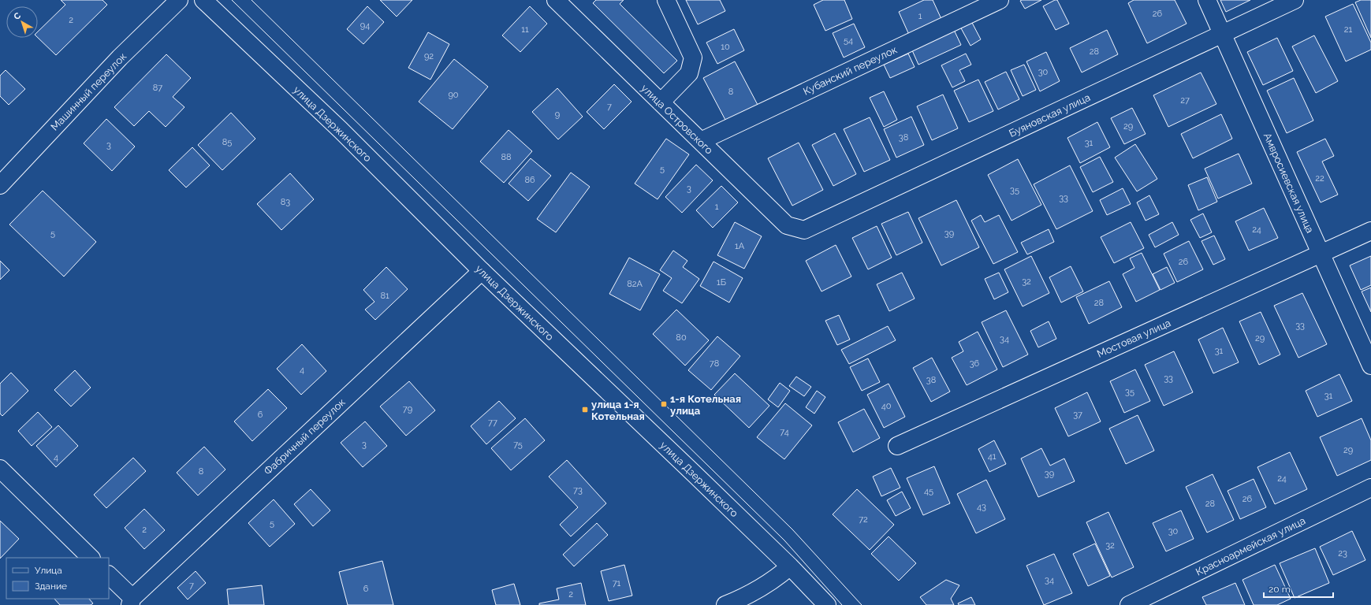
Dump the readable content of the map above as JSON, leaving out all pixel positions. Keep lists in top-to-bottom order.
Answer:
{
  "streets": {
    "street": [
      "Кубанский переулок",
      "Машинный переулок",
      "Буяновская улица",
      "улица Островского",
      "улица Дзержинского",
      "Амвросиевская улица",
      "Мостовая улица",
      "Фабричный переулок",
      "Красноармейская улица"
    ]
  },
  "crossings": [
    ["Кубанский переулок", "улица Островского"],
    ["Буяновская улица", "улица Островского"],
    ["Буяновская улица", "Амвросиевская улица"],
    ["улица Дзержинского", "Фабричный переулок"],
    ["Амвросиевская улица", "Мостовая улица"]
  ],
  "places": {
    "transit": ["1-я Котельная улица", "улица 1-я Котельная"]
  },
  "house_numbers": [
    "26",
    "1",
    "2",
    "94",
    "11",
    "21",
    "54",
    "10",
    "28",
    "92",
    "30",
    "87",
    "8",
    "90",
    "27",
    "7",
    "9",
    "29",
    "38",
    "85",
    "31",
    "3",
    "88",
    "5",
    "22",
    "86",
    "3",
    "35",
    "33",
    "83",
    "1",
    "24",
    "5",
    "39",
    "1А",
    "26",
    "32",
    "1Б",
    "82А",
    "81",
    "28",
    "33",
    "80",
    "29",
    "34",
    "31",
    "78",
    "36",
    "4",
    "33",
    "38",
    "35",
    "31",
    "40",
    "79",
    "6",
    "37",
    "77",
    "74",
    "3",
    "75",
    "29",
    "41",
    "4",
    "8",
    "39",
    "24",
    "73",
    "45",
    "26",
    "28",
    "43",
    "72",
    "5",
    "2",
    "30",
    "32",
    "23",
    "34",
    "71",
    "7",
    "6",
    "2"
  ],
  "legend": ["Улица", "Здание"],
  "scale_bar": "20 m",
  "north": "top left"
}
